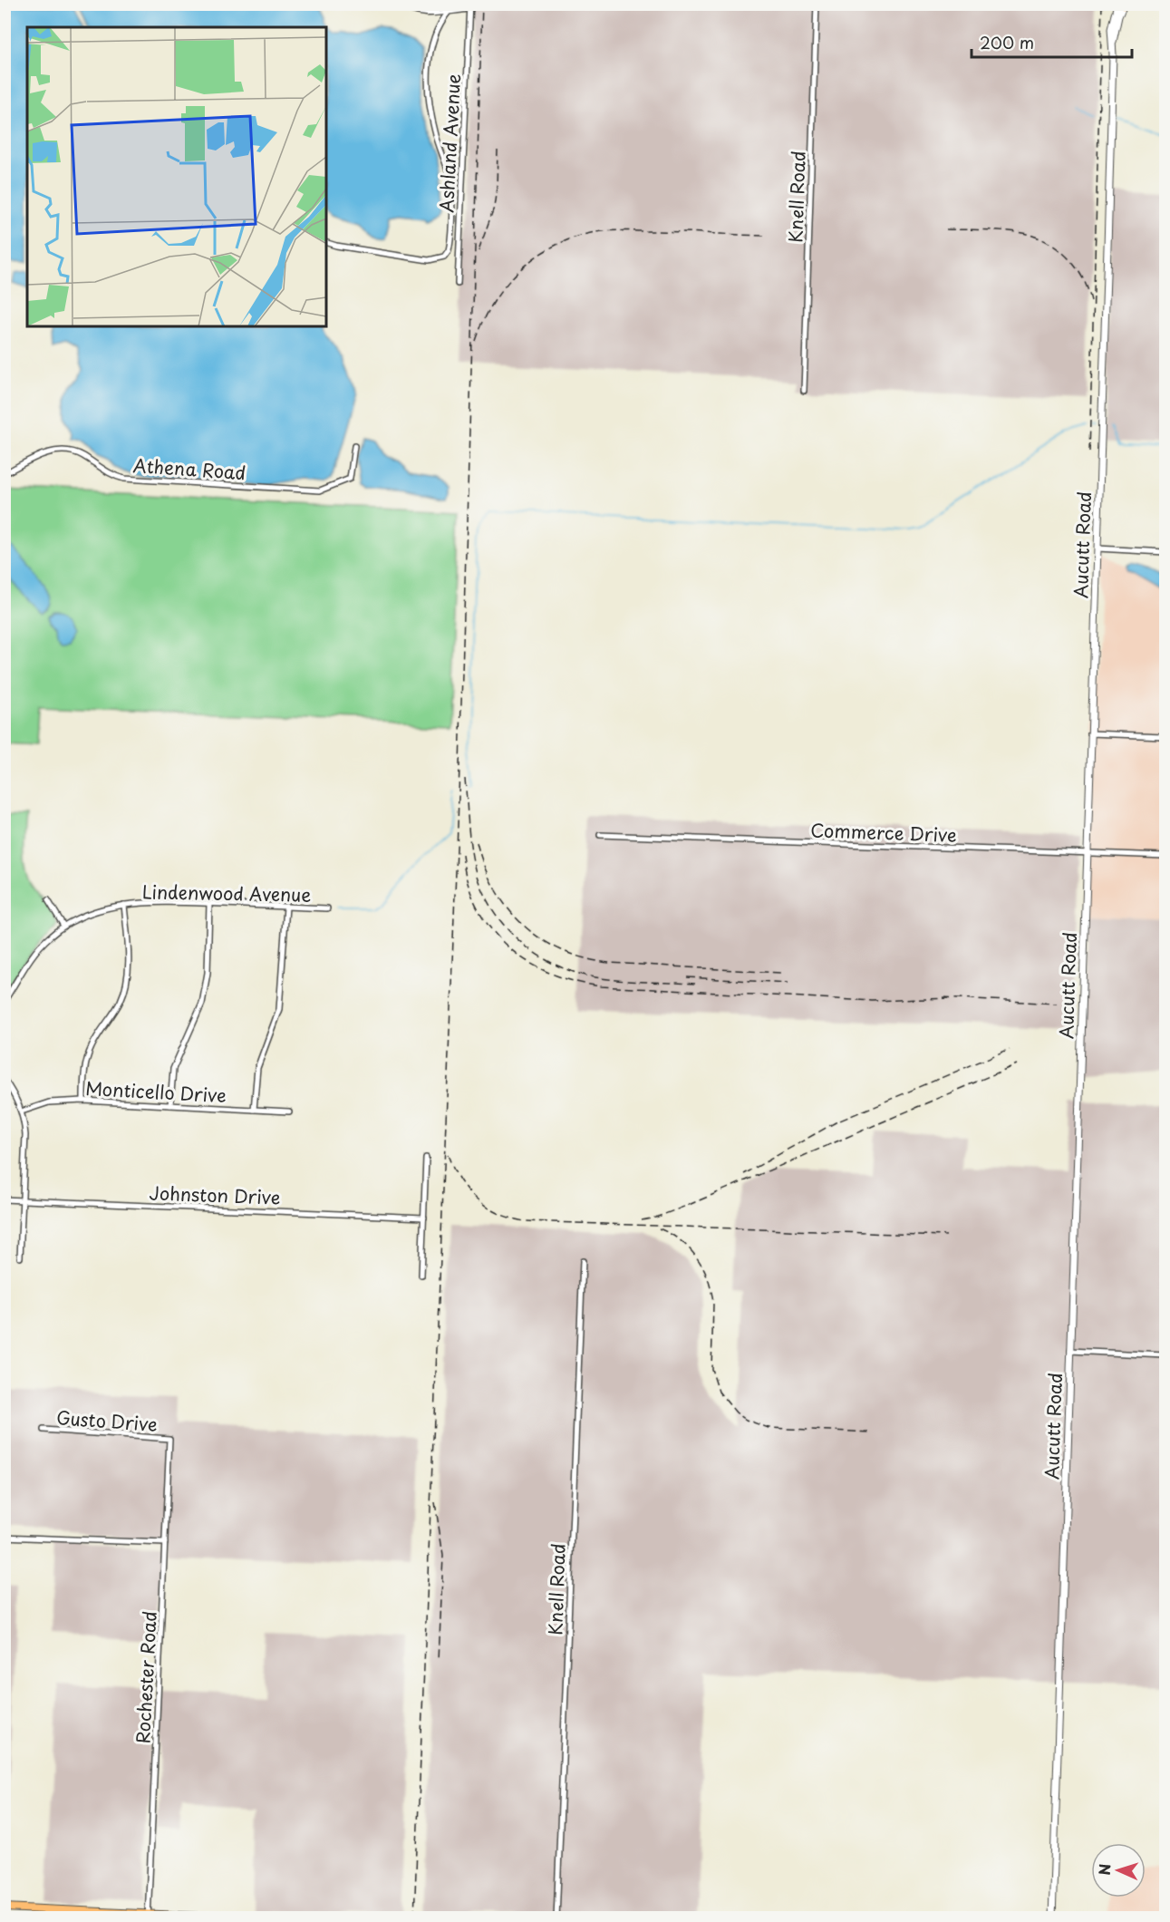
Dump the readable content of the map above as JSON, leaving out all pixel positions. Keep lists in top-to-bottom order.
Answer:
{
  "streets": {
    "street": [
      "Ashland Avenue",
      "Knell Road",
      "Athena Road",
      "Aucutt Road",
      "Commerce Drive",
      "Lindenwood Avenue",
      "Monticello Drive",
      "Johnston Drive",
      "Gusto Drive",
      "Rochester Road"
    ]
  },
  "crossings": [
    ["Aucutt Road", "Commerce Drive"],
    ["Gusto Drive", "Rochester Road"]
  ],
  "scale_bar": "200 m",
  "north": "left"
}
